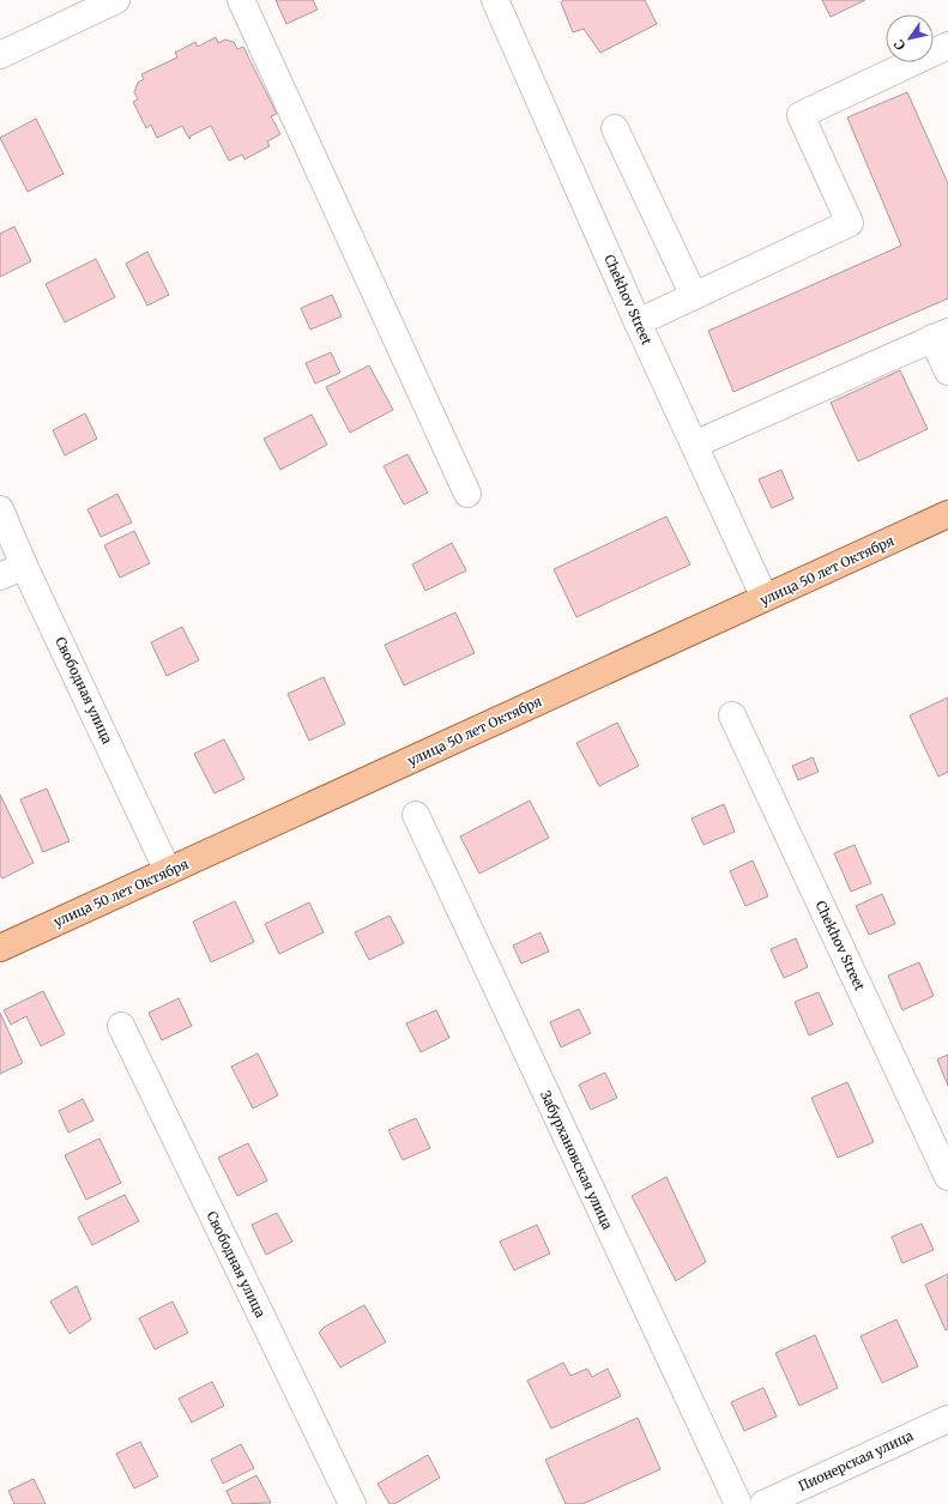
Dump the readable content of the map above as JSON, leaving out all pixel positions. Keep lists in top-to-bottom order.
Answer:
{
  "streets": {
    "main road": ["улица 50 лет Октября"],
    "street": [
      "Chekhov Street",
      "Свободная улица",
      "Забурхановская улица",
      "Пионерская улица"
    ]
  },
  "crossings": [
    ["Chekhov Street", "улица 50 лет Октября"],
    ["улица 50 лет Октября", "Свободная улица"]
  ],
  "north": "bottom left"
}
